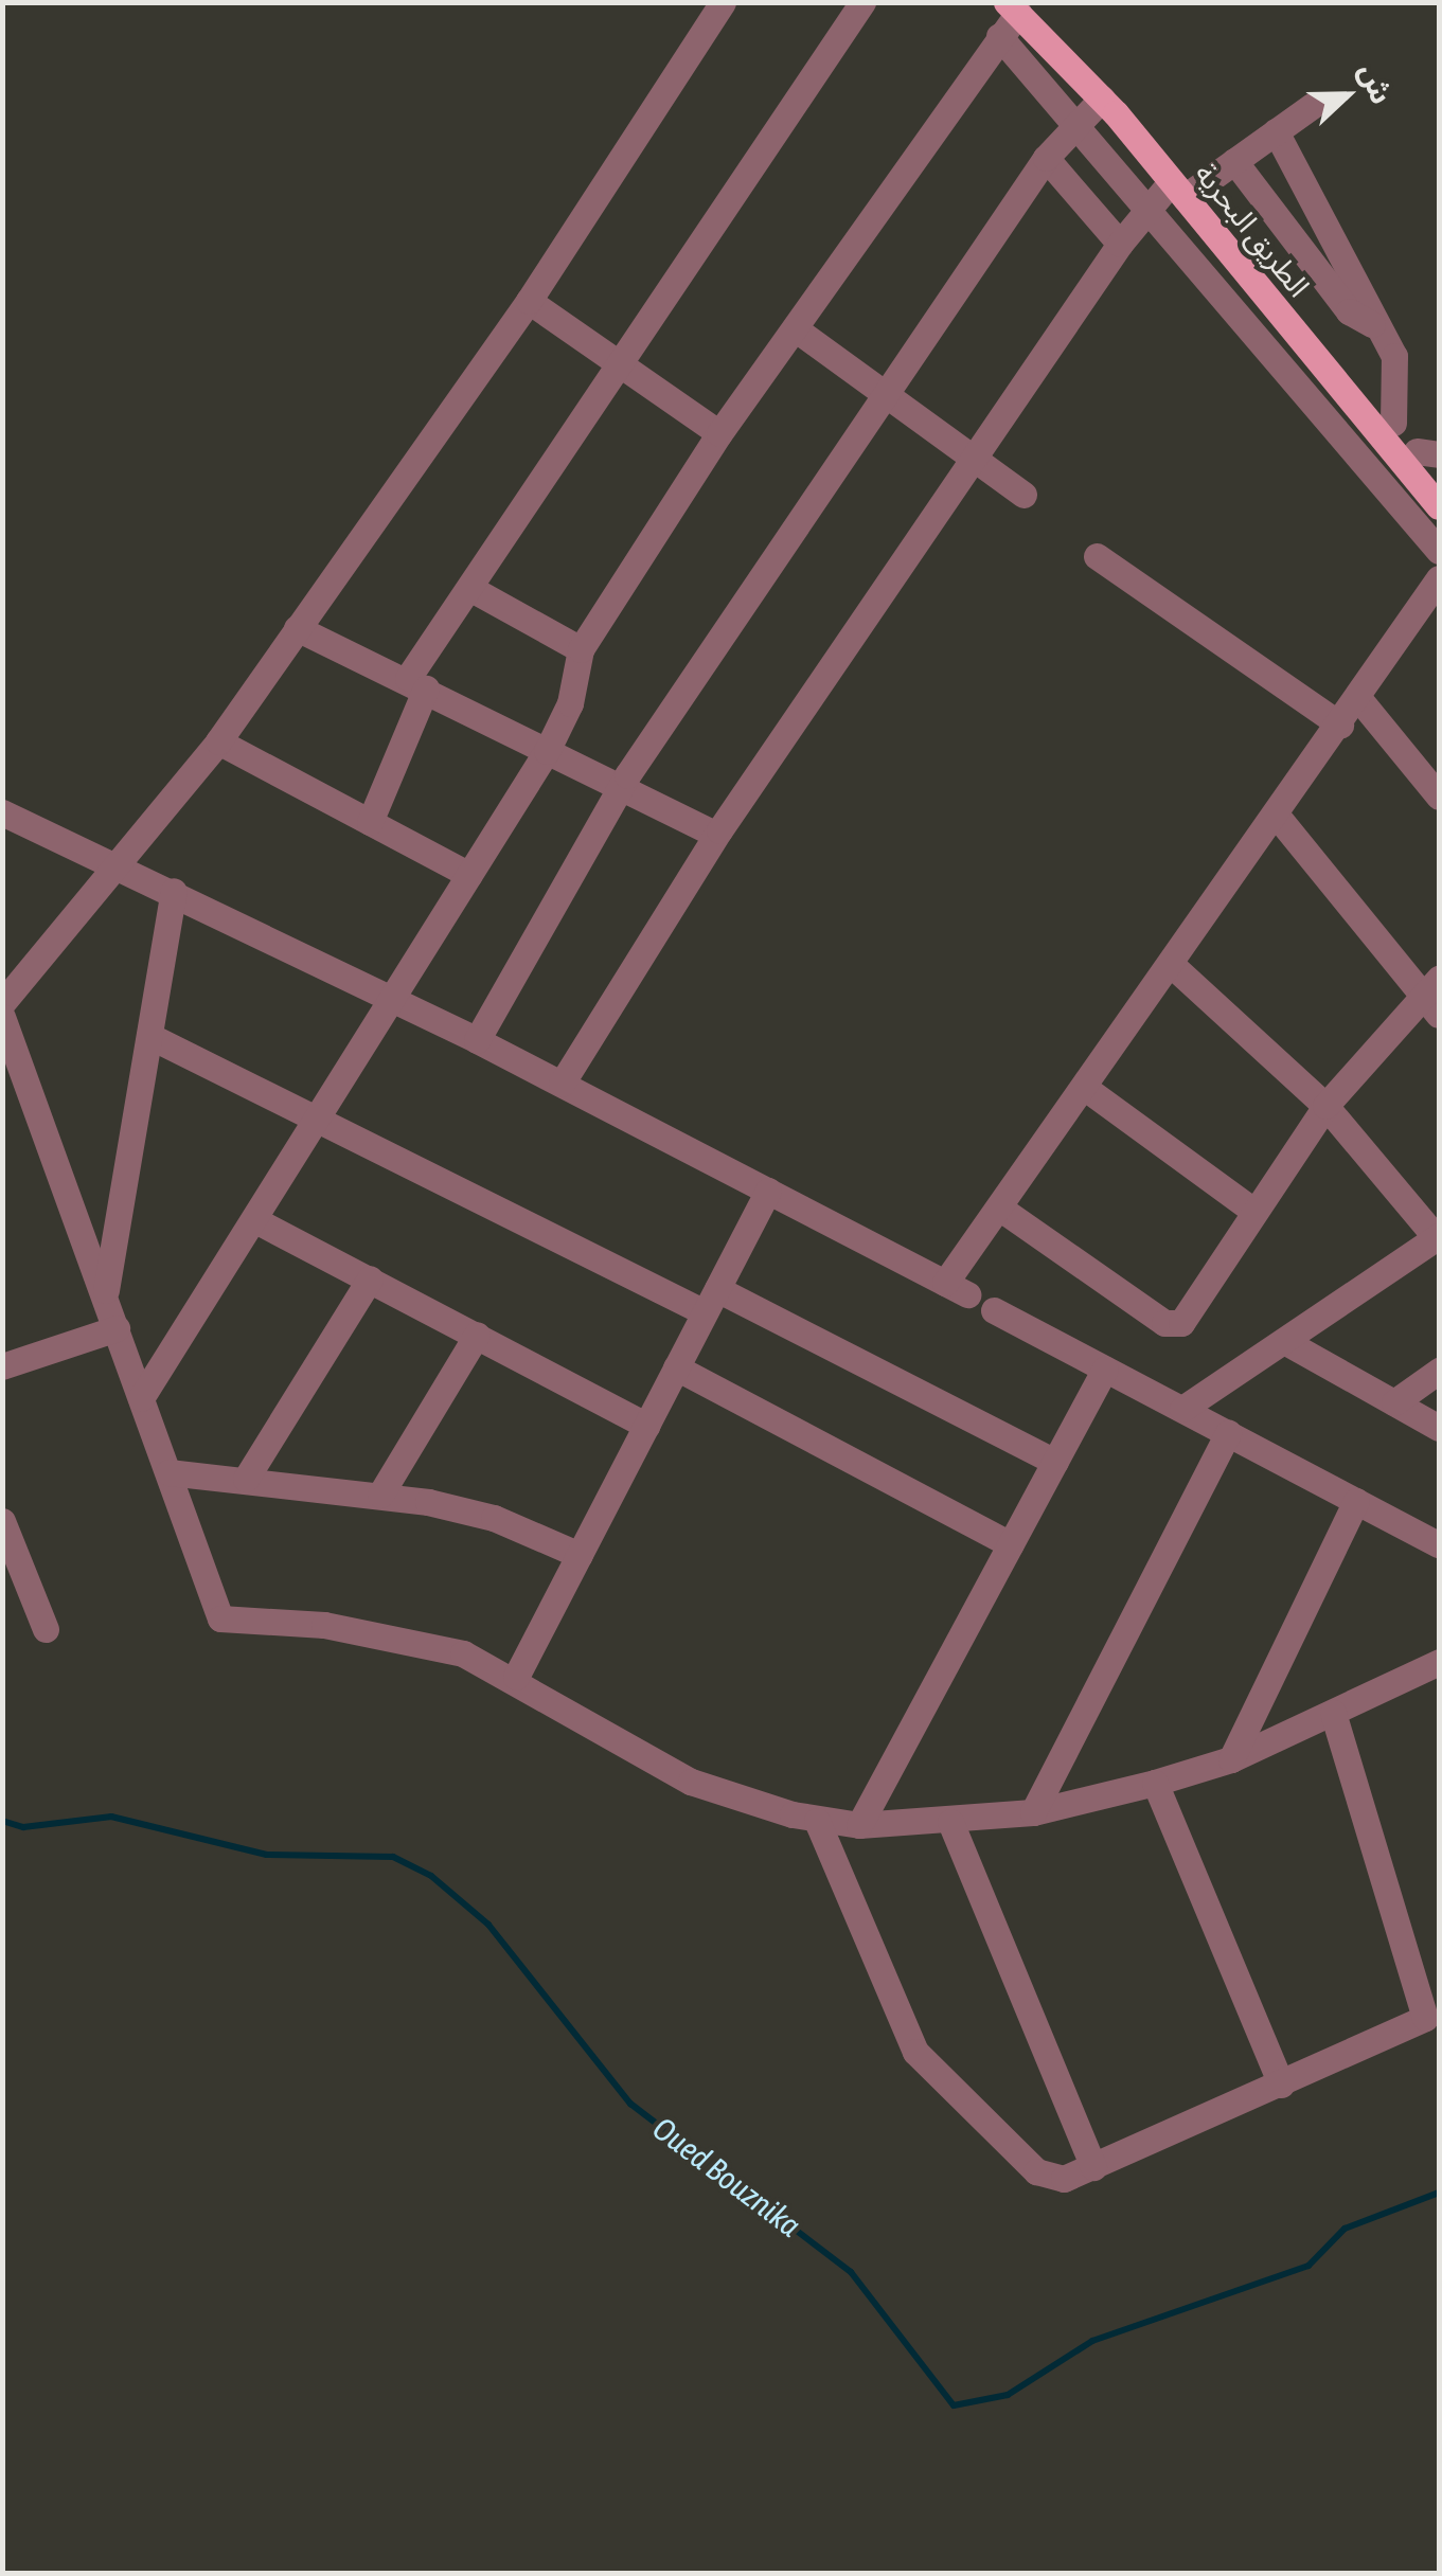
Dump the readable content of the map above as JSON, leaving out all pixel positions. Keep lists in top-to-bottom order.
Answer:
{
  "streets": {
    "main road": ["الطريق البحرية"]
  },
  "water": ["Oued Bouznika"],
  "north": "right"
}
